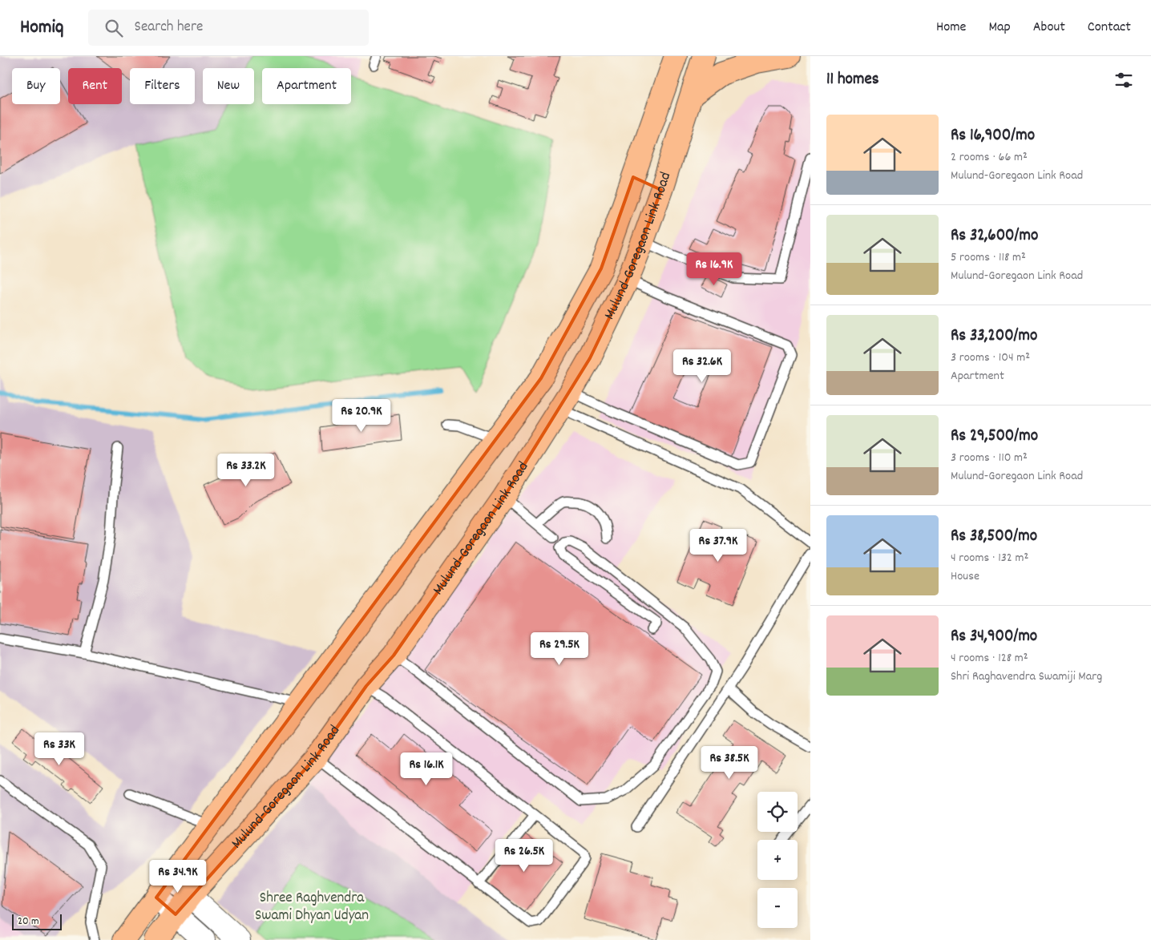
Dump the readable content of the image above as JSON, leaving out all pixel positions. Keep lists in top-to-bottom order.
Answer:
{
  "streets": {
    "main road": ["Mulund-Goregaon Link Road"]
  },
  "parks": ["Shree Raghvendra Swami Dhyan Udyan"],
  "scale_bar": "20 m",
  "page": {
    "header": "Homiq",
    "search": "Search here",
    "nav": [
      "Home",
      "Map",
      "About",
      "Contact"
    ],
    "heading": "11 homes",
    "chip": [
      "Buy",
      "Rent",
      "Filters",
      "New",
      "Apartment"
    ],
    "list": [
      {
        "name": "Rs 16,900/mo",
        "note": "2 rooms · 66 m² · Mulund-Goregaon Link Road"
      },
      {
        "name": "Rs 32,600/mo",
        "note": "5 rooms · 118 m² · Mulund-Goregaon Link Road"
      },
      {
        "name": "Rs 33,200/mo",
        "note": "3 rooms · 104 m² · Apartment"
      },
      {
        "name": "Rs 29,500/mo",
        "note": "3 rooms · 110 m² · Mulund-Goregaon Link Road"
      },
      {
        "name": "Rs 38,500/mo",
        "note": "4 rooms · 132 m² · House"
      },
      {
        "name": "Rs 34,900/mo",
        "note": "4 rooms · 128 m² · Shri Raghavendra Swamiji Marg"
      }
    ],
    "price": [
      "Rs 16.9K",
      "Rs 32.6K",
      "Rs 20.9K",
      "Rs 33.2K",
      "Rs 37.9K",
      "Rs 29.5K",
      "Rs 33K",
      "Rs 38.5K",
      "Rs 16.1K",
      "Rs 26.5K",
      "Rs 34.9K"
    ],
    "map_buttons": ["+", "−"],
    "scale": "20 m"
  }
}
